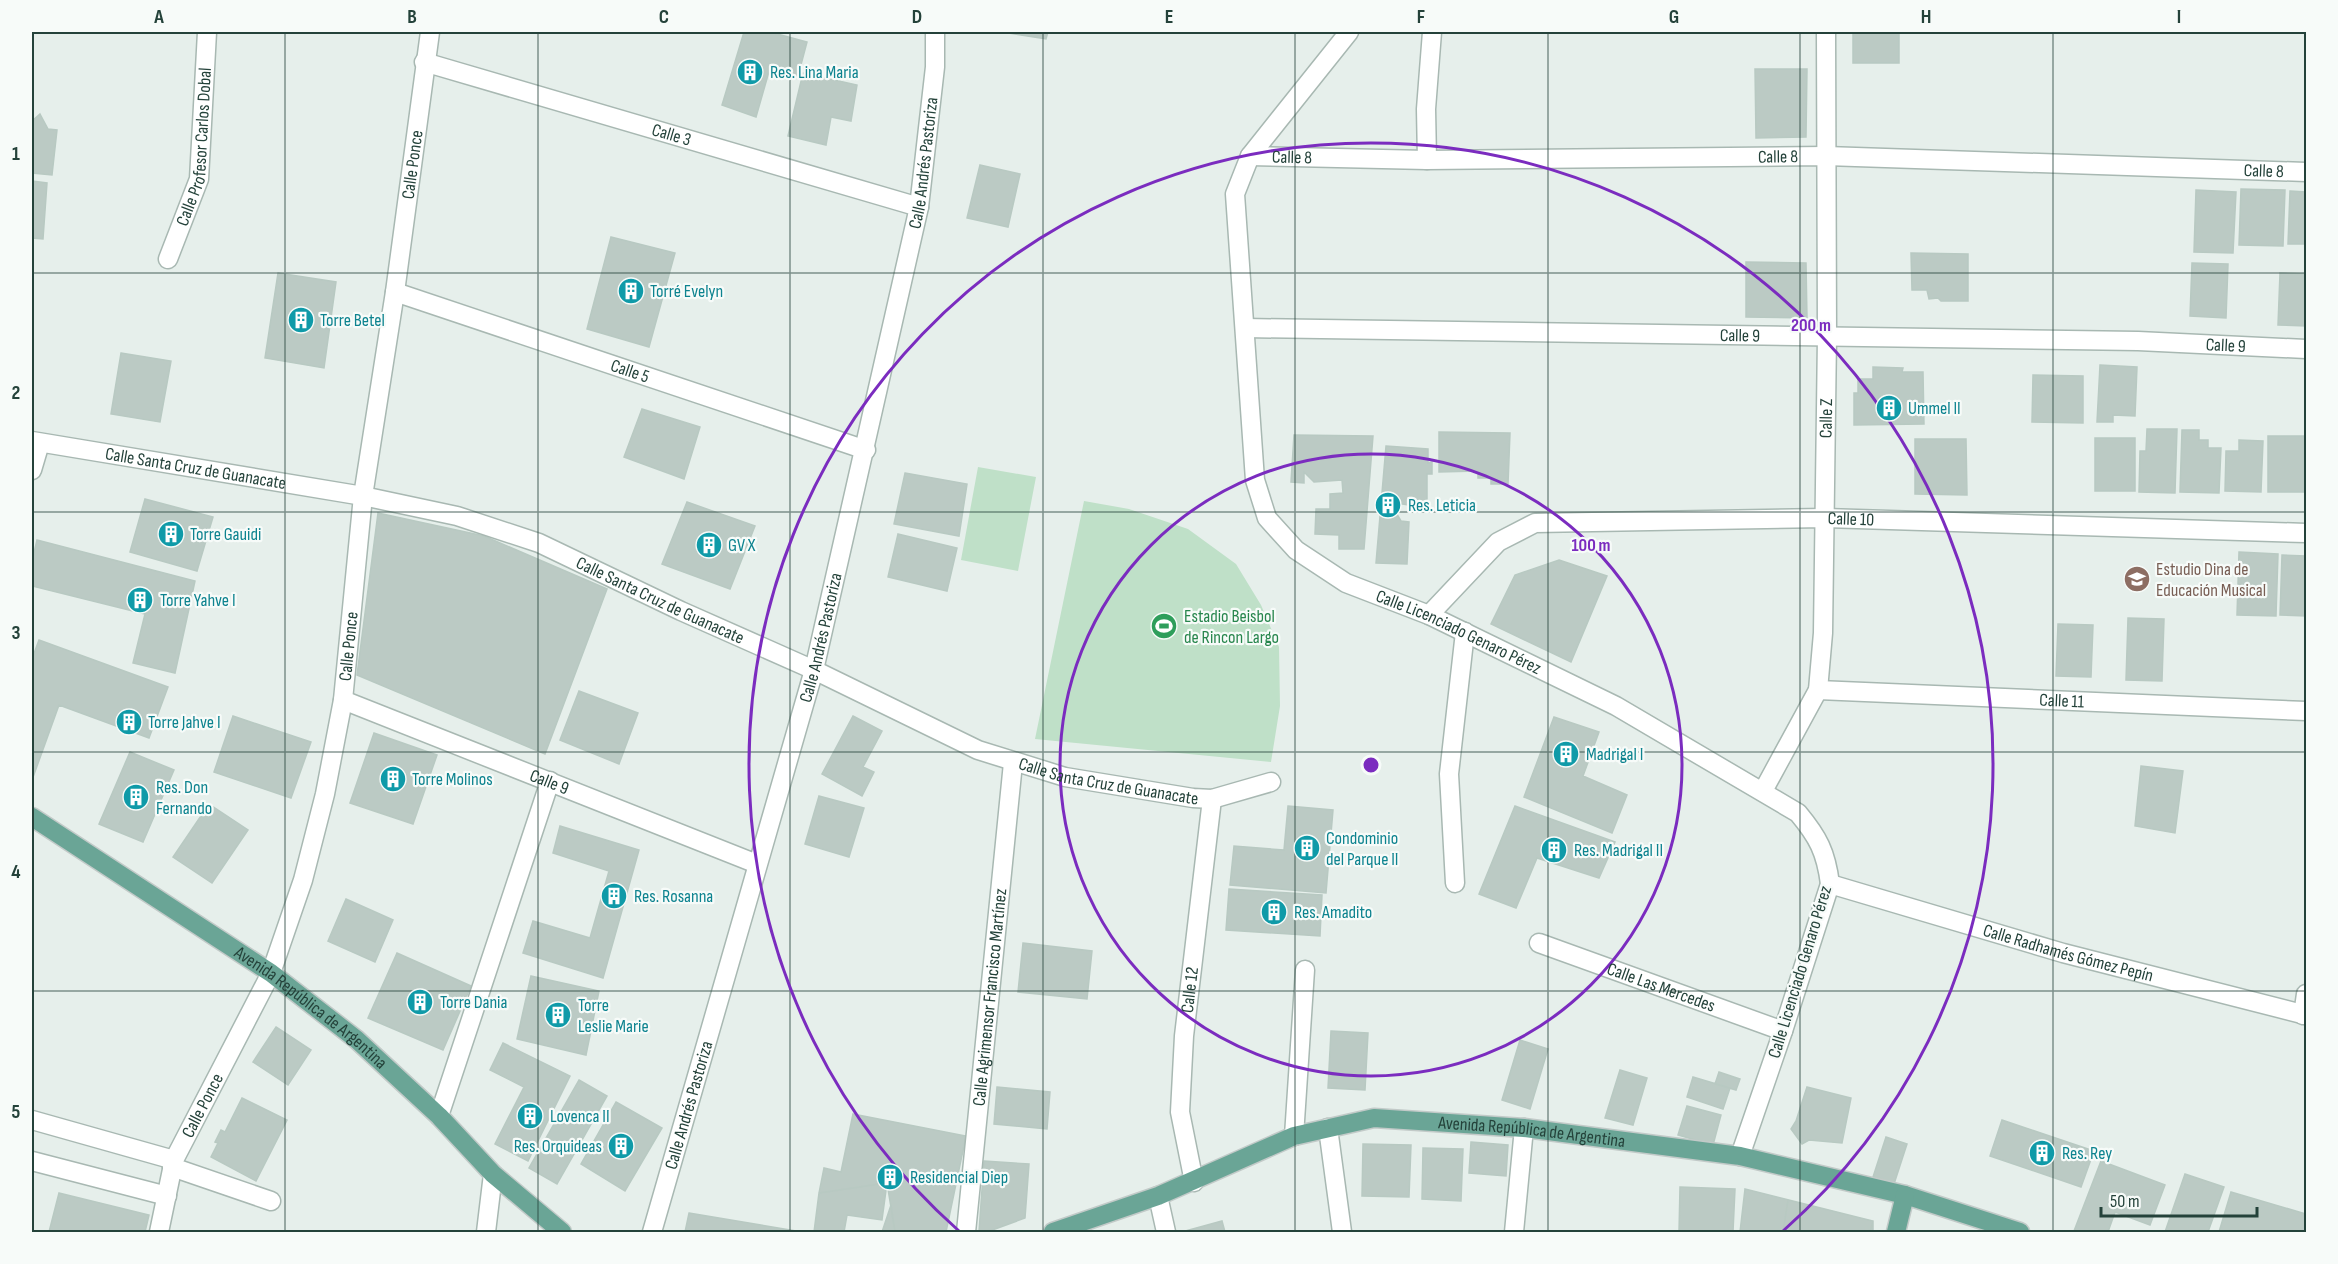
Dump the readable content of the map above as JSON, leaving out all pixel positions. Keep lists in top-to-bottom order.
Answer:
{
  "streets": {
    "main road": ["Avenida República de Argentina"],
    "street": [
      "Calle 3",
      "Calle Profesor Carlos Dobal",
      "Calle 8",
      "Calle Andrés Pastoriza",
      "Calle Ponce",
      "Calle 9",
      "Calle 5",
      "Calle Z",
      "Calle Santa Cruz de Guanacate",
      "Calle 10",
      "Calle Licenciado Genaro Pérez",
      "Calle 11",
      "Calle Radhamés Gómez Pepín",
      "Calle Las Mercedes",
      "Calle 12",
      "Calle Agrimensor Francisco Martínez"
    ]
  },
  "crossings": [
    ["Calle 3", "Calle Andrés Pastoriza"],
    ["Calle 3", "Calle Ponce"],
    ["Calle 8", "Calle Z"],
    ["Calle 8", "Calle Licenciado Genaro Pérez"],
    ["Calle Andrés Pastoriza", "Calle 9"],
    ["Calle Andrés Pastoriza", "Calle 5"],
    ["Calle Andrés Pastoriza", "Calle Santa Cruz de Guanacate"],
    ["Calle Ponce", "Calle 9"],
    ["Calle Ponce", "Calle 5"],
    ["Calle Ponce", "Calle Santa Cruz de Guanacate"],
    ["Calle Ponce", "Avenida República de Argentina"],
    ["Calle 9", "Calle Z"],
    ["Calle 9", "Calle Licenciado Genaro Pérez"],
    ["Calle Z", "Calle 10"],
    ["Calle Z", "Calle Licenciado Genaro Pérez"],
    ["Calle Z", "Calle 11"],
    ["Calle Santa Cruz de Guanacate", "Calle 12"],
    ["Calle Santa Cruz de Guanacate", "Calle Agrimensor Francisco Martínez"],
    ["Calle 10", "Calle Licenciado Genaro Pérez"],
    ["Calle Licenciado Genaro Pérez", "Calle Radhamés Gómez Pepín"],
    ["Calle Licenciado Genaro Pérez", "Calle Las Mercedes"],
    ["Calle Licenciado Genaro Pérez", "Avenida República de Argentina"],
    ["Calle 12", "Avenida República de Argentina"]
  ],
  "places": {
    "building": [
      "Res. Lina Maria",
      "Torré Evelyn",
      "Torre Betel",
      "Ummel II",
      "Res. Leticia",
      "Torre Gauidi",
      "GV X",
      "Torre Yahve I",
      "Torre Jahve I",
      "Madrigal I",
      "Torre Molinos",
      "Res. Don Fernando",
      "Condominio del Parque II",
      "Res. Madrigal II",
      "Res. Rosanna",
      "Res. Amadito",
      "Torre Dania",
      "Torre Leslie Marie",
      "Lovenca II",
      "Res. Orquideas",
      "Res. Rey",
      "Residencial Diep"
    ],
    "school or university": ["Estudio Dina de Educación Musical"],
    "sports": ["Estadio Beisbol de Rincon Largo"]
  },
  "scale_bar": "50 m",
  "grid": {
    "columns": [
      "A",
      "B",
      "C",
      "D",
      "E",
      "F",
      "G",
      "H",
      "I"
    ],
    "rows": [
      "1",
      "2",
      "3",
      "4",
      "5"
    ]
  },
  "rings": ["200 m", "100 m"]
}
